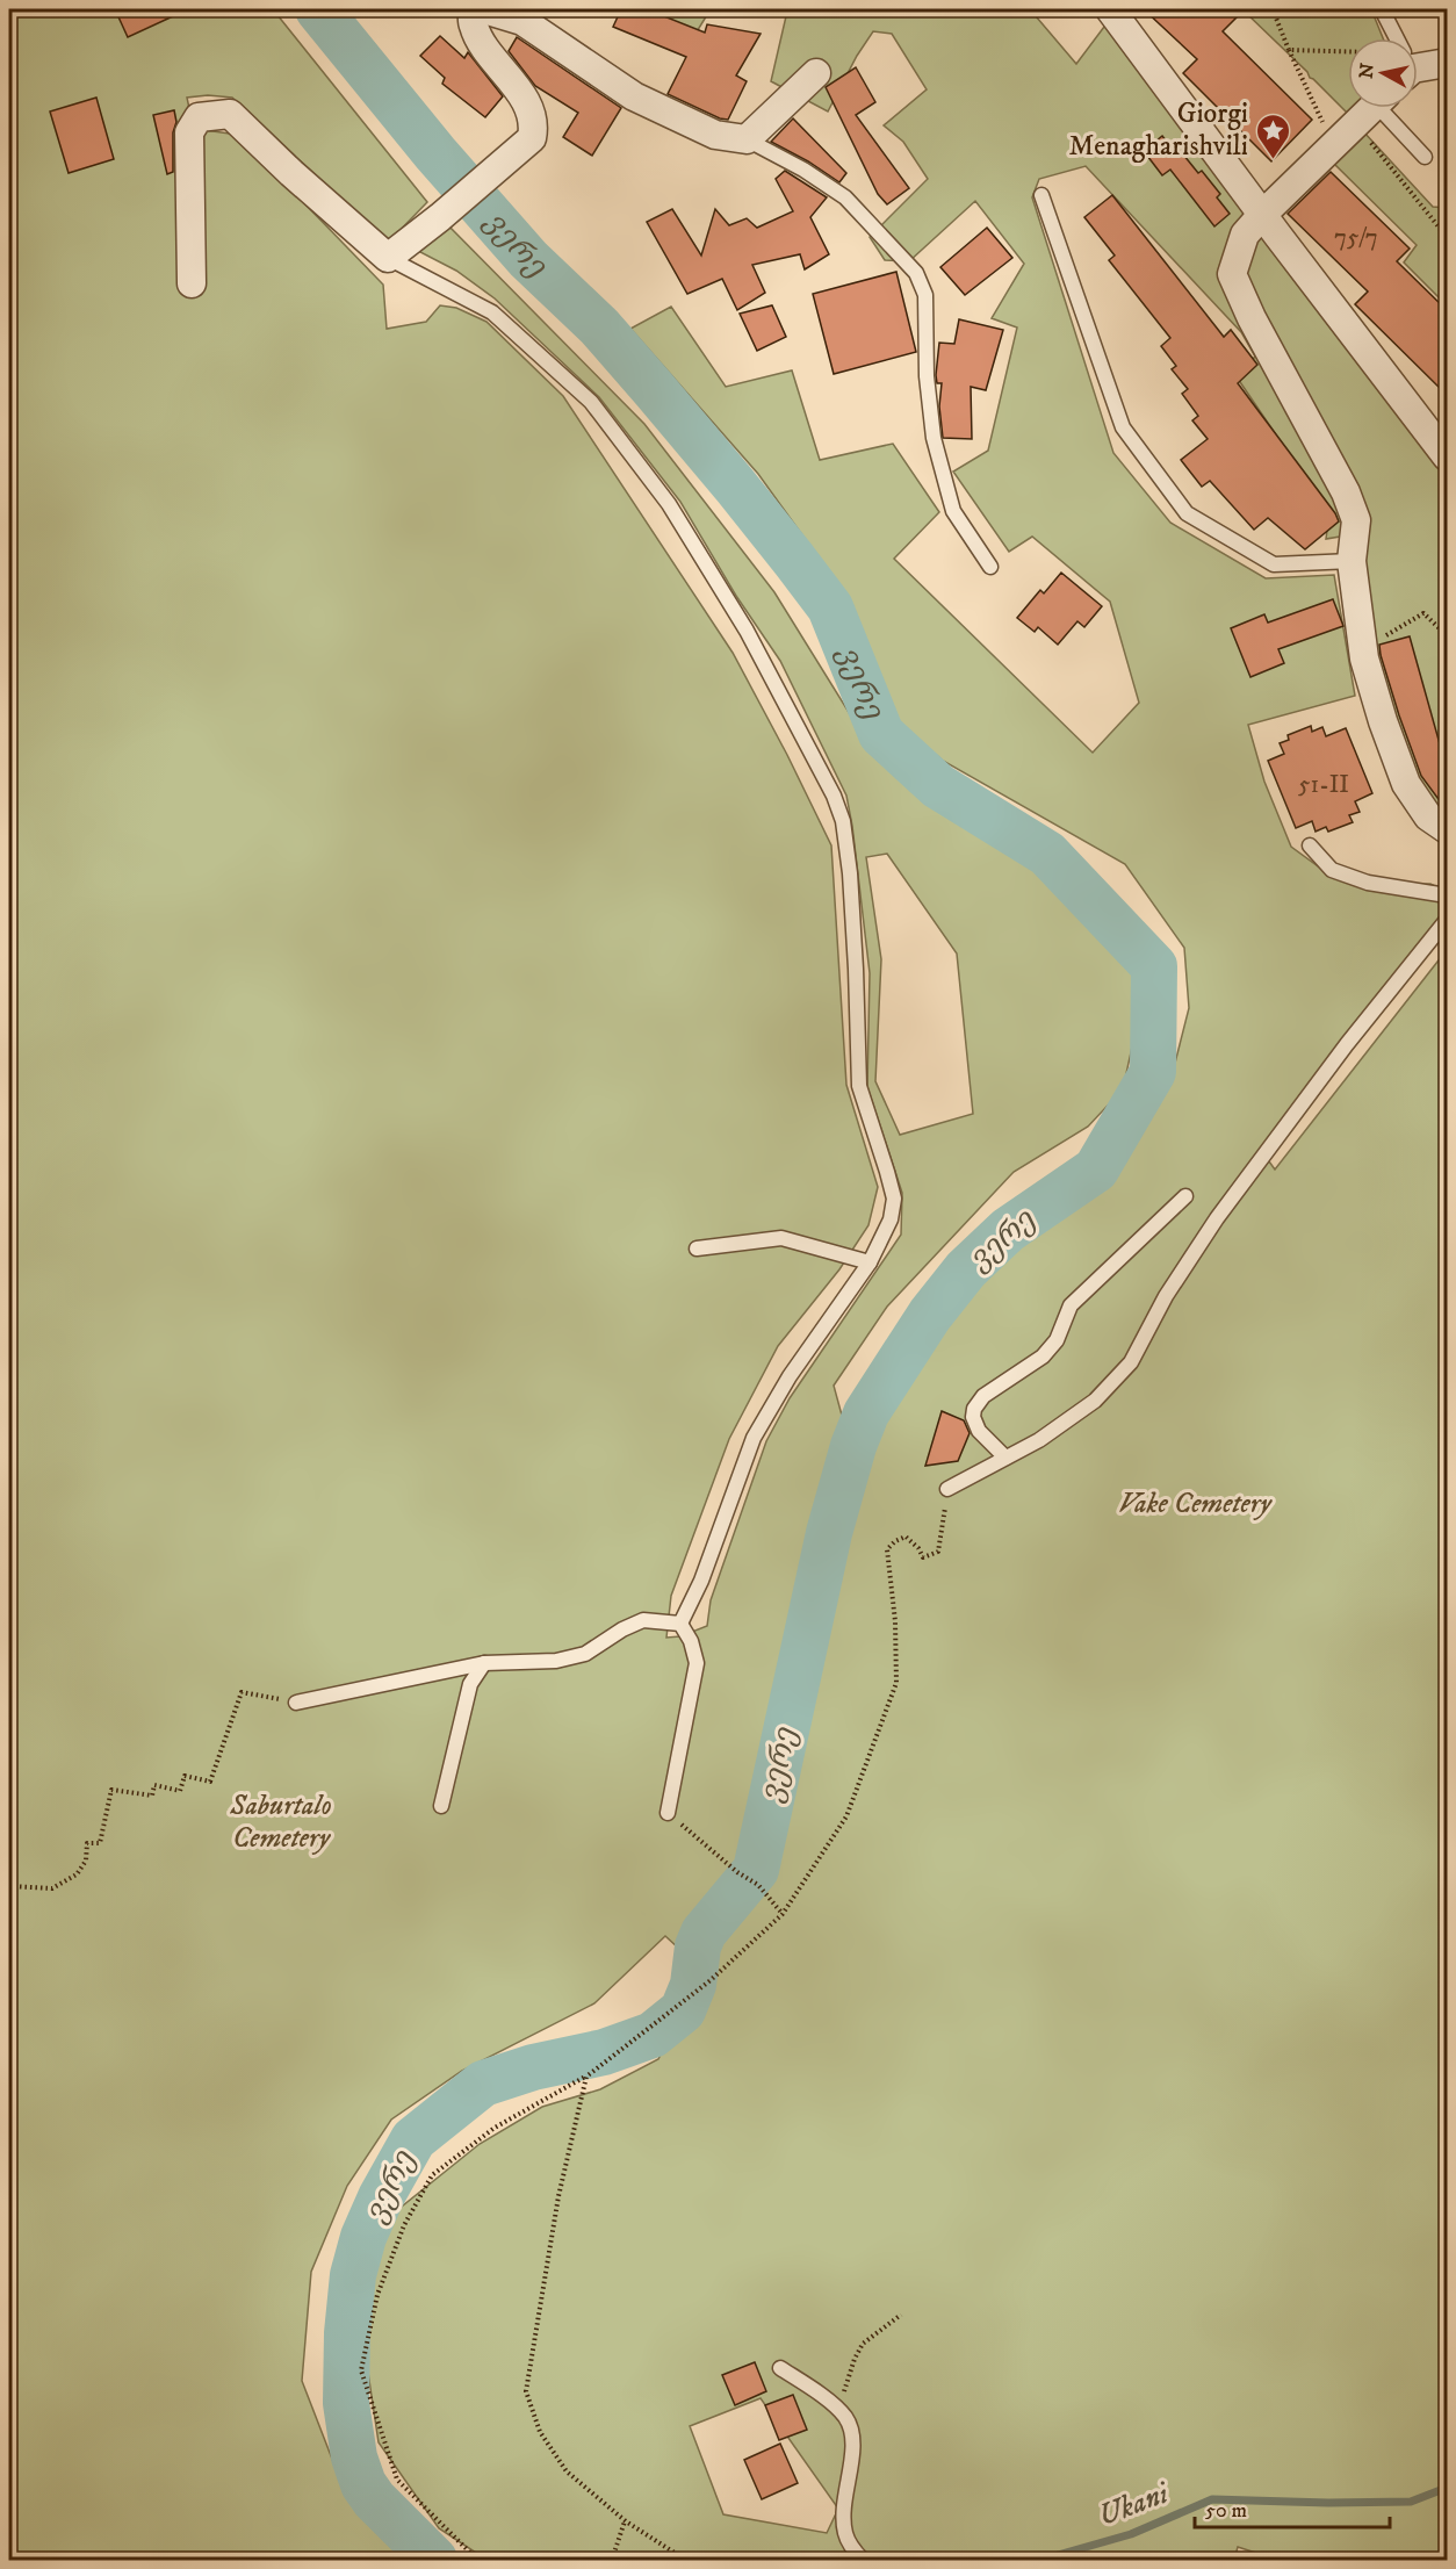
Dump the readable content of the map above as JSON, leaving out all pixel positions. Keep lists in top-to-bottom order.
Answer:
{
  "water": ["ვერე", "Ukani"],
  "parks": ["Vake Cemetery", "Saburtalo Cemetery"],
  "places": {
    "place": ["Giorgi Menagharishvili"]
  },
  "house_numbers": ["75/7", "51-II"],
  "scale_bar": "50 m",
  "north": "left"
}
